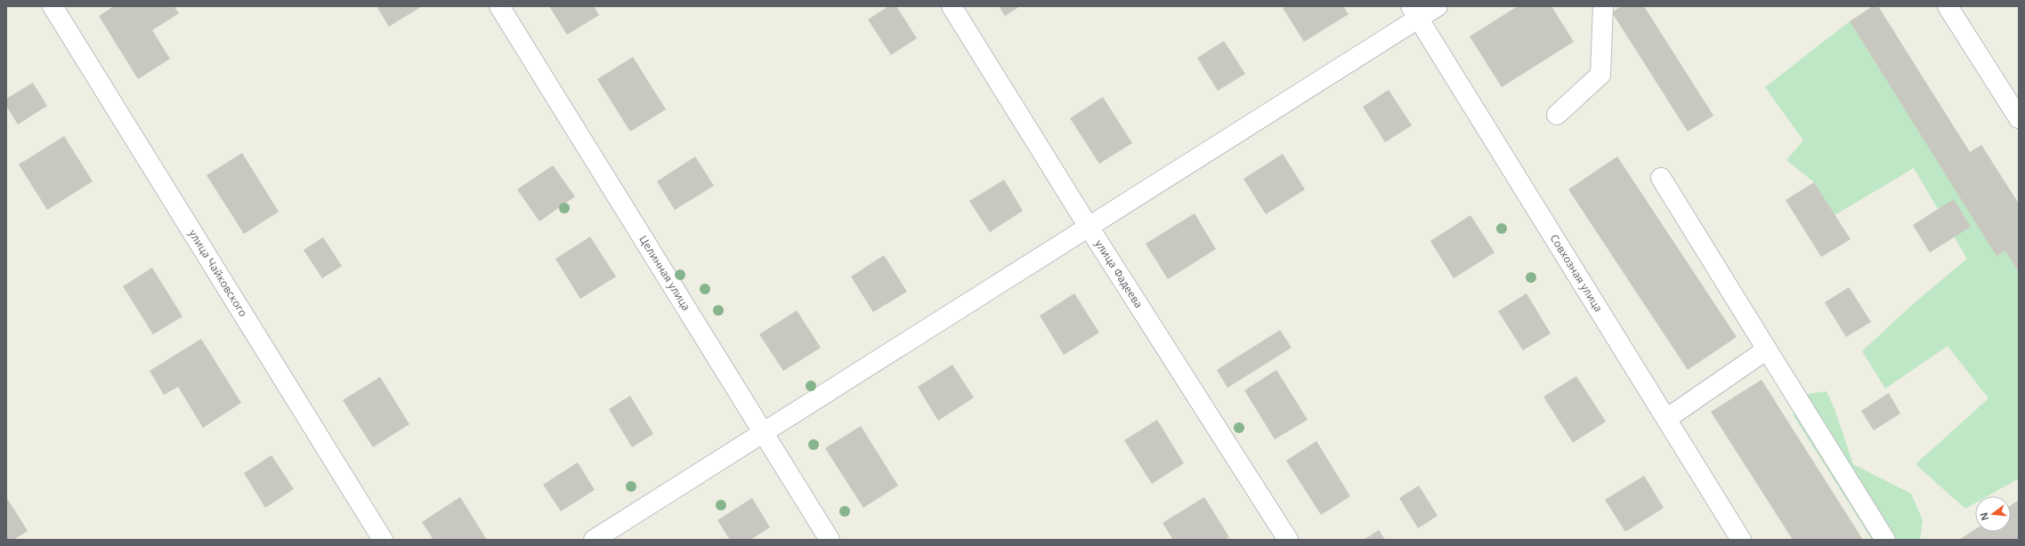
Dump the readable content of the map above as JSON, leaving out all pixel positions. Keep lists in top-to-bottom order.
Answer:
{
  "streets": {
    "street": [
      "улица Чайковского",
      "Целинная улица",
      "Совхозная улица",
      "улица Фадеева"
    ]
  },
  "north": "left"
}
